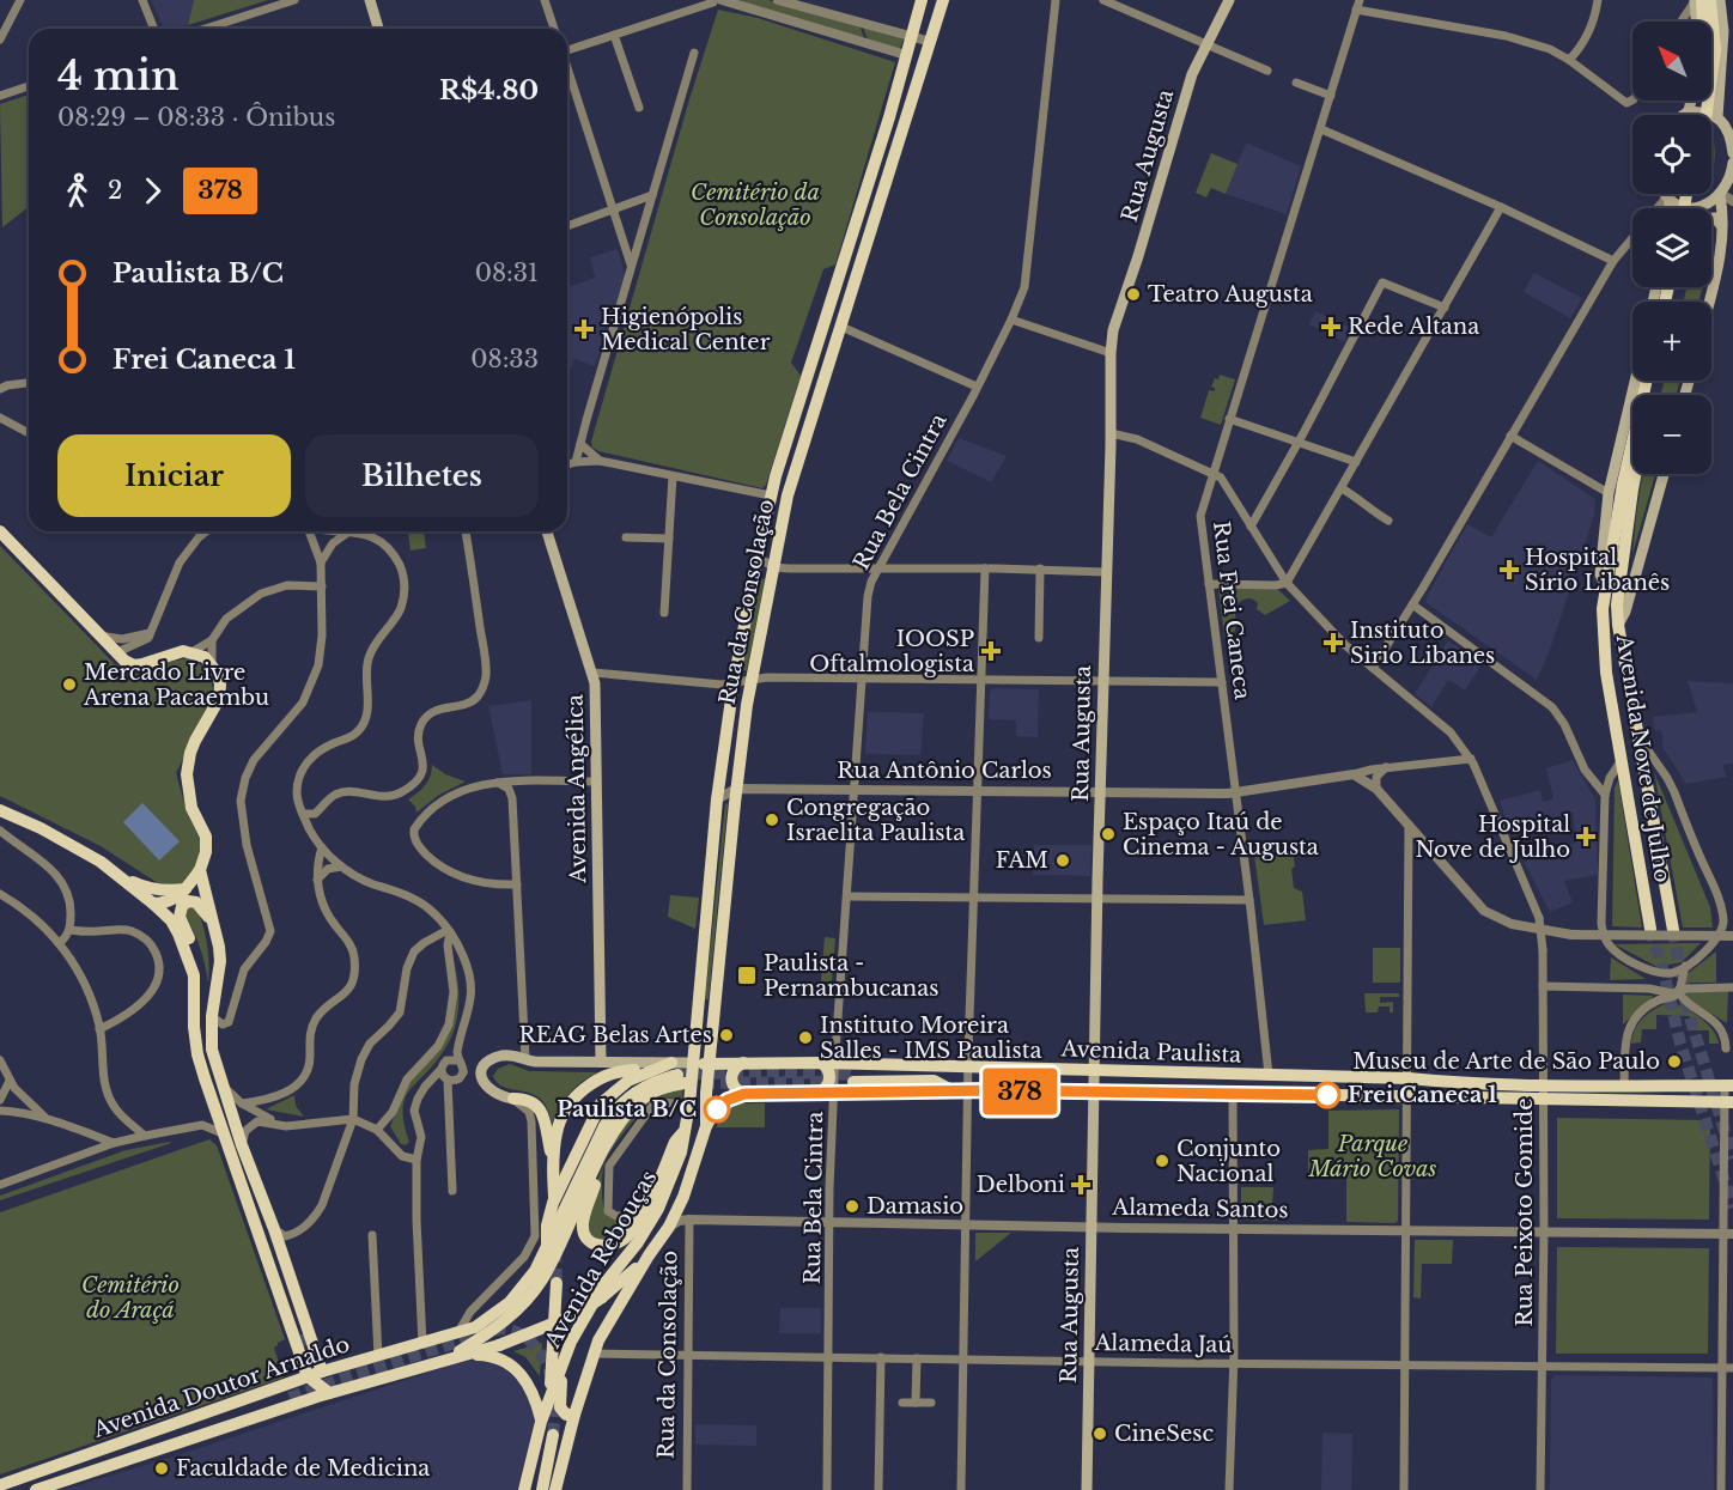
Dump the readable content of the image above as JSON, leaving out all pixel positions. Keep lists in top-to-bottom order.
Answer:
{
  "streets": {
    "main road": [
      "Rua Augusta",
      "Rua da Consolação",
      "Avenida Nove de Julho",
      "Avenida Angélica",
      "Avenida Paulista",
      "Avenida Rebouças",
      "Avenida Doutor Arnaldo"
    ],
    "street": [
      "Rua Bela Cintra",
      "Rua Frei Caneca",
      "Rua Antônio Carlos",
      "Alameda Santos",
      "Rua Peixoto Gomide",
      "Alameda Jaú"
    ]
  },
  "crossings": [
    ["Rua Augusta", "Rua Antônio Carlos"],
    ["Rua Augusta", "Avenida Paulista"],
    ["Rua Augusta", "Alameda Santos"],
    ["Rua Augusta", "Rua Peixoto Gomide"],
    ["Rua Augusta", "Alameda Jaú"],
    ["Rua Bela Cintra", "Rua Antônio Carlos"],
    ["Rua Bela Cintra", "Avenida Paulista"],
    ["Rua Bela Cintra", "Alameda Santos"],
    ["Rua Bela Cintra", "Alameda Jaú"],
    ["Rua da Consolação", "Rua Antônio Carlos"],
    ["Rua da Consolação", "Avenida Paulista"],
    ["Rua da Consolação", "Alameda Santos"],
    ["Rua da Consolação", "Avenida Rebouças"],
    ["Rua da Consolação", "Alameda Jaú"],
    ["Rua Frei Caneca", "Rua Antônio Carlos"],
    ["Rua Frei Caneca", "Avenida Paulista"],
    ["Rua Frei Caneca", "Rua Peixoto Gomide"],
    ["Rua Antônio Carlos", "Rua Peixoto Gomide"],
    ["Avenida Angélica", "Avenida Paulista"],
    ["Avenida Paulista", "Rua Peixoto Gomide"],
    ["Avenida Paulista", "Avenida Doutor Arnaldo"],
    ["Alameda Santos", "Rua Peixoto Gomide"],
    ["Alameda Santos", "Avenida Rebouças"],
    ["Rua Peixoto Gomide", "Alameda Jaú"],
    ["Avenida Rebouças", "Alameda Jaú"]
  ],
  "parks": ["Cemitério da Consolação", "Parque Mário Covas", "Cemitério do Araçá"],
  "places": {
    "other": [
      "Teatro Augusta",
      "Mercado Livre Arena Pacaembu",
      "Congregação Israelita Paulista",
      "Espaço Itaú de Cinema - Augusta",
      "FAM",
      "REAG Belas Artes",
      "Instituto Moreira Salles - IMS Paulista",
      "Museu de Arte de São Paulo",
      "Frei Caneca 1",
      "Paulista B/C",
      "Conjunto Nacional",
      "Damasio",
      "CineSesc",
      "Faculdade de Medicina"
    ],
    "health": [
      "Rede Altana",
      "Higienópolis Medical Center",
      "Hospital Sírio Libanês",
      "Instituto Sirio Libanes",
      "IOOSP Oftalmologista",
      "Hospital Nove de Julho",
      "Delboni"
    ],
    "transit": ["Paulista - Pernambucanas"]
  },
  "lines": ["bus line 378"],
  "north": "top left",
  "page": {
    "on_map": "378",
    "map_buttons": ["+", "−"],
    "heading": ["4 min", "08:29 – 08:33 · Ônibus", "R$4.80"],
    "legs": ["2", "378"],
    "list": [
      {
        "name": "Paulista B/C",
        "value": "08:31"
      },
      {
        "name": "Frei Caneca 1",
        "value": "08:33"
      }
    ],
    "buttons": ["Iniciar", "Bilhetes"]
  }
}
